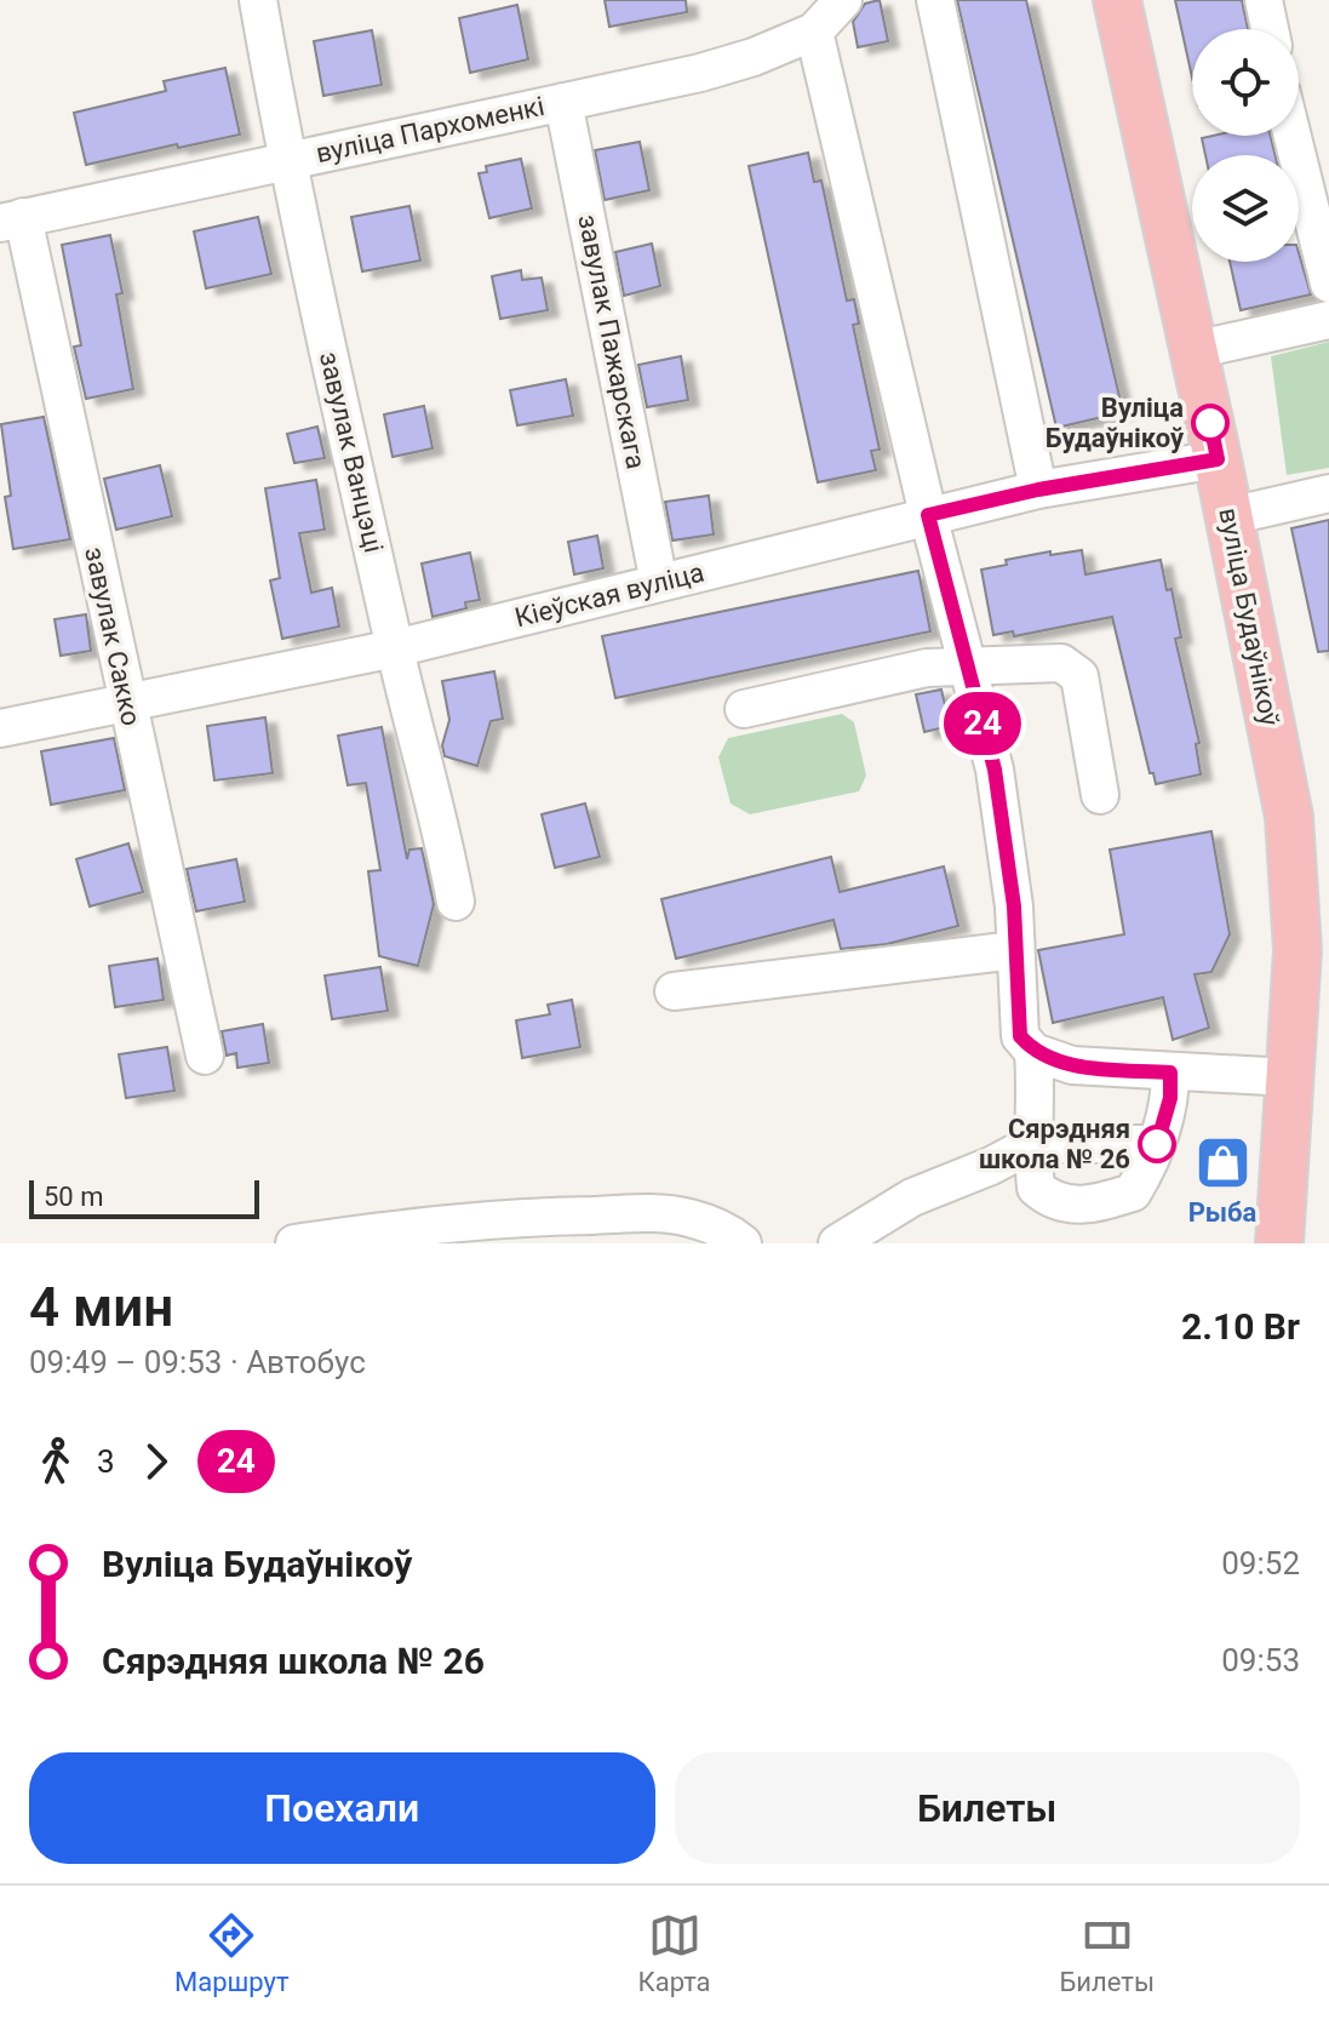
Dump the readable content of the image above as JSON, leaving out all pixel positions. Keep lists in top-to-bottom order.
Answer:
{
  "streets": {
    "main road": ["вуліца Будаўнікоў"],
    "street": [
      "вуліца Пархоменкі",
      "завулак Пажарскага",
      "завулак Ванцэці",
      "Кіеўская вуліца",
      "завулак Сакко"
    ]
  },
  "crossings": [
    ["вуліца Пархоменкі", "завулак Пажарскага"],
    ["вуліца Пархоменкі", "завулак Ванцэці"],
    ["вуліца Пархоменкі", "завулак Сакко"],
    ["завулак Пажарскага", "Кіеўская вуліца"],
    ["завулак Ванцэці", "Кіеўская вуліца"],
    ["Кіеўская вуліца", "вуліца Будаўнікоў"],
    ["Кіеўская вуліца", "завулак Сакко"]
  ],
  "places": {
    "other": ["Вуліца Будаўнікоў", "Сярэдняя школа № 26"],
    "shop": ["Рыба"]
  },
  "lines": ["bus line 24"],
  "scale_bar": "50 m",
  "page": {
    "on_map": "24",
    "scale": "50 m",
    "heading": ["4 мин", "09:49 – 09:53 · Автобус", "2.10 Br"],
    "legs": ["3", "24"],
    "list": [
      {
        "name": "Вуліца Будаўнікоў",
        "value": "09:52"
      },
      {
        "name": "Сярэдняя школа № 26",
        "value": "09:53"
      }
    ],
    "buttons": ["Поехали", "Билеты"],
    "tabs": ["Маршрут", "Карта", "Билеты"]
  }
}
